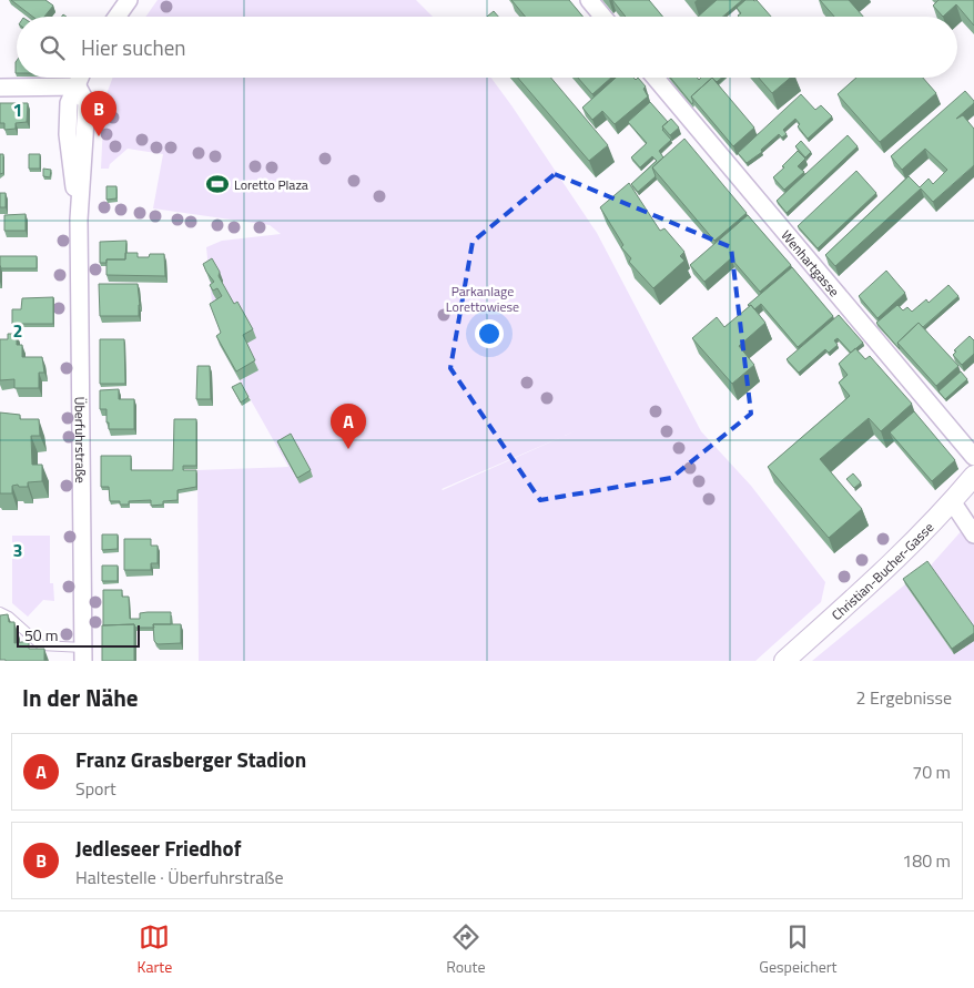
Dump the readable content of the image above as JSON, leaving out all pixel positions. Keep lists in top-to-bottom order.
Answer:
{
  "streets": {
    "street": ["Wenhartgasse", "Überfuhrstraße", "Christian-Bucher-Gasse"]
  },
  "parks": ["Parkanlage Lorettowiese"],
  "places": {
    "sports": ["Loretto Plaza"]
  },
  "scale_bar": "50 m",
  "page": {
    "search": "Hier suchen",
    "pins": ["B", "A"],
    "scale": "50 m",
    "heading": ["In der Nähe", "2 Ergebnisse"],
    "list": [
      {
        "mark": "A",
        "name": "Franz Grasberger Stadion",
        "note": "Sport",
        "value": "70 m"
      },
      {
        "mark": "B",
        "name": "Jedleseer Friedhof",
        "note": "Haltestelle · Überfuhrstraße",
        "value": "180 m"
      }
    ],
    "nav": ["Karte", "Route", "Gespeichert"]
  },
  "grid": {
    "rows": ["1", "2", "3"]
  }
}
